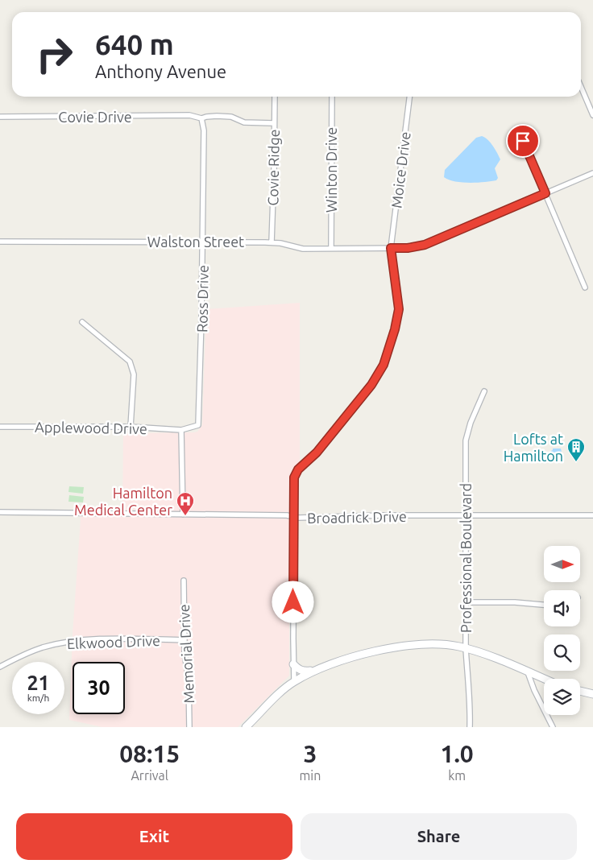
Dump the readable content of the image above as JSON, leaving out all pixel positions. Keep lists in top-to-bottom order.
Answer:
{
  "streets": {
    "street": [
      "Covie Drive",
      "Covie Ridge",
      "Winton Drive",
      "Moice Drive",
      "Walston Street",
      "Ross Drive",
      "Applewood Drive",
      "Broadrick Drive",
      "Professional Boulevard",
      "Elkwood Drive",
      "Memorial Drive"
    ]
  },
  "crossings": [
    ["Covie Drive", "Ross Drive"],
    ["Covie Ridge", "Walston Street"],
    ["Winton Drive", "Walston Street"],
    ["Moice Drive", "Walston Street"],
    ["Moice Drive", "Broadrick Drive"],
    ["Walston Street", "Ross Drive"],
    ["Ross Drive", "Applewood Drive"],
    ["Broadrick Drive", "Professional Boulevard"],
    ["Elkwood Drive", "Memorial Drive"]
  ],
  "places": {
    "building": ["Lofts at Hamilton"],
    "hospital": ["Hamilton Medical Center"]
  },
  "north": "right",
  "page": {
    "turn": ["640 m", "Anthony Avenue"],
    "speed": "21 km/h",
    "limit": "30",
    "eta": [
      "08:15",
      "Arrival",
      "3",
      "min",
      "1.0",
      "km"
    ],
    "buttons": ["Exit", "Share"]
  }
}
